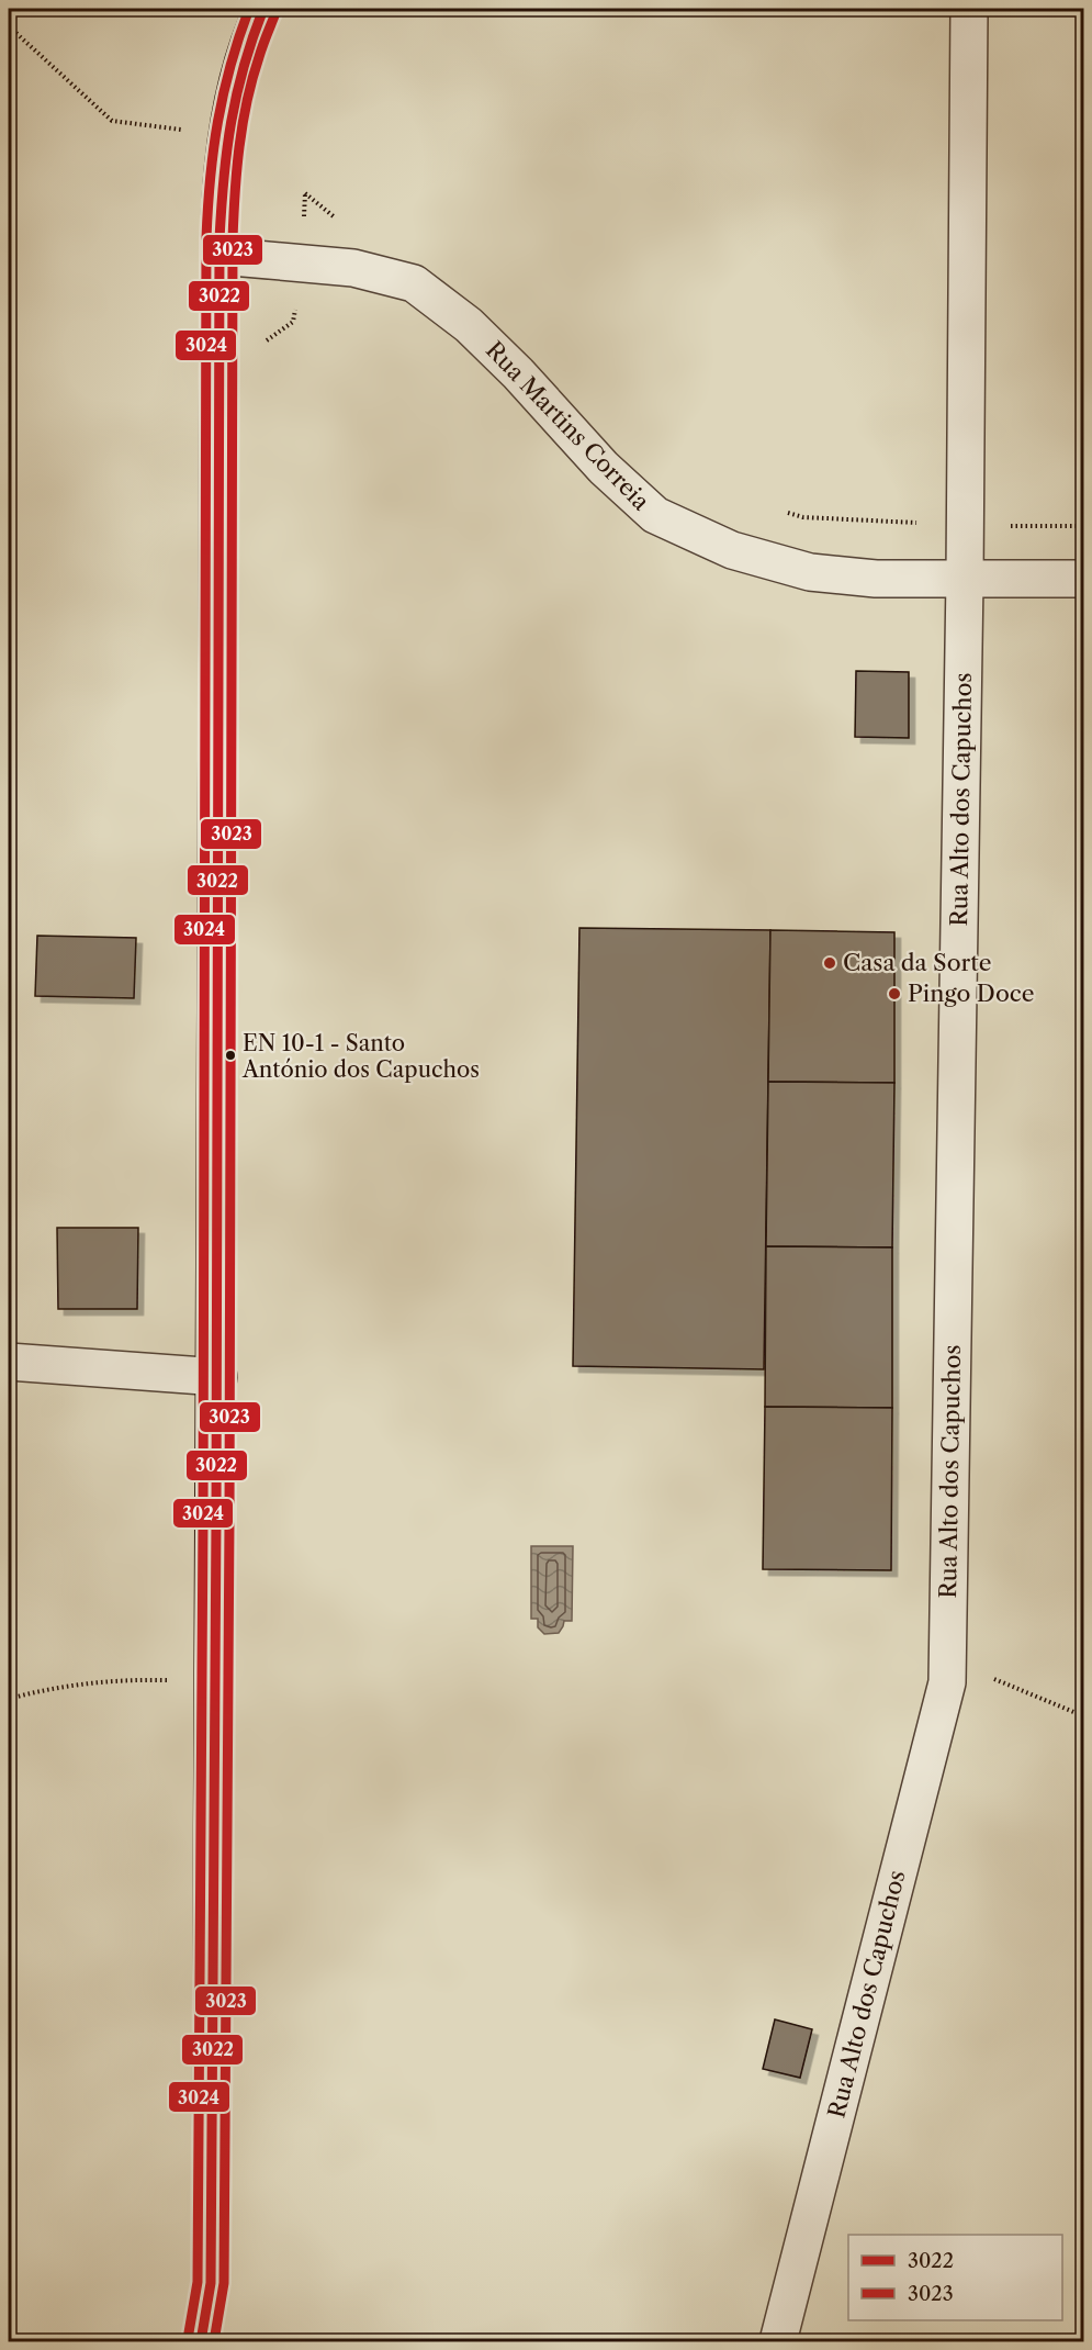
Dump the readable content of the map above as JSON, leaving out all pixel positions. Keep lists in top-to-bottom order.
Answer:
{
  "streets": {
    "street": ["Rua Martins Correia", "Rua Alto dos Capuchos"]
  },
  "crossings": [
    ["Rua Martins Correia", "Rua Alto dos Capuchos"]
  ],
  "places": ["Casa da Sorte", "Pingo Doce", "EN 10-1 - Santo António dos Capuchos"],
  "lines": ["transit line 3022", "transit line 3024", "transit line 3023"],
  "legend": ["3022", "3023"]
}
